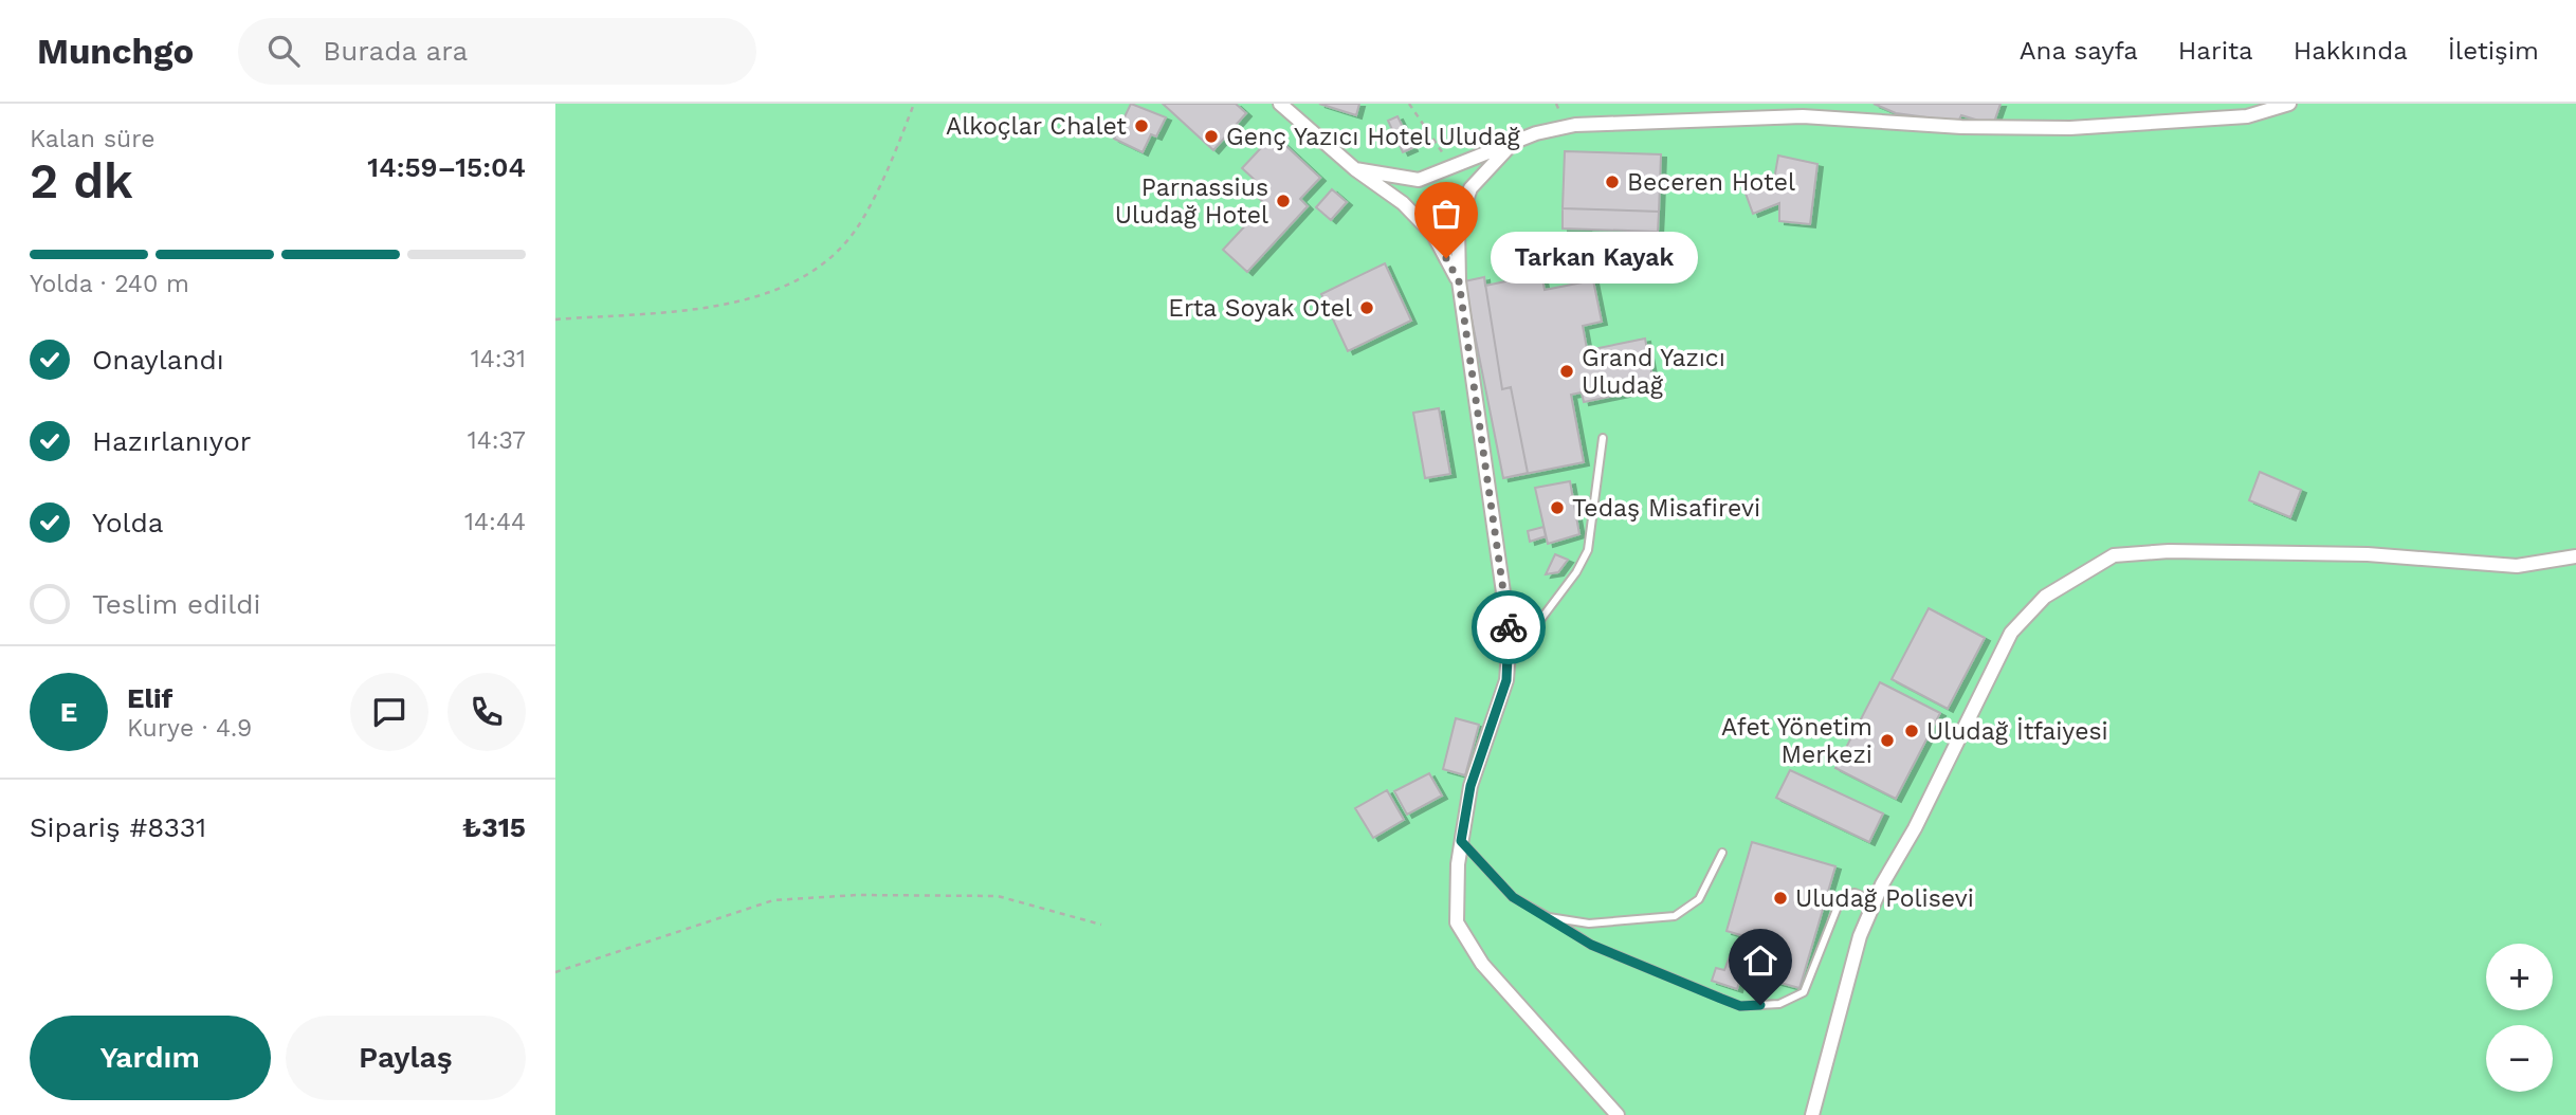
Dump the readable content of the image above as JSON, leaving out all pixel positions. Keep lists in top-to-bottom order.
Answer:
{
  "places": [
    "Alkoçlar Chalet",
    "Genç Yazıcı Hotel Uludağ",
    "Beceren Hotel",
    "Parnassius Uludağ Hotel",
    "Tarkan Kayak",
    "Erta Soyak Otel",
    "Grand Yazıcı Uludağ",
    "Tedaş Misafirevi",
    "Uludağ İtfaiyesi",
    "Afet Yönetim Merkezi",
    "Uludağ Polisevi"
  ],
  "page": {
    "header": "Munchgo",
    "search": "Burada ara",
    "nav": [
      "Ana sayfa",
      "Harita",
      "Hakkında",
      "İletişim"
    ],
    "heading": ["2 dk", "Kalan süre", "14:59–15:04"],
    "panel": [
      "Elif",
      "Kurye · 4.9",
      "Sipariş #8331",
      "₺315"
    ],
    "bar": "Yolda · 240 m",
    "bubble": "Tarkan Kayak",
    "list": [
      ["Onaylandı", "14:31"],
      ["Hazırlanıyor", "14:37"],
      ["Yolda", "14:44"],
      "Teslim edildi"
    ],
    "round": "E",
    "map_buttons": ["+", "−"],
    "buttons": ["Yardım", "Paylaş"]
  }
}
